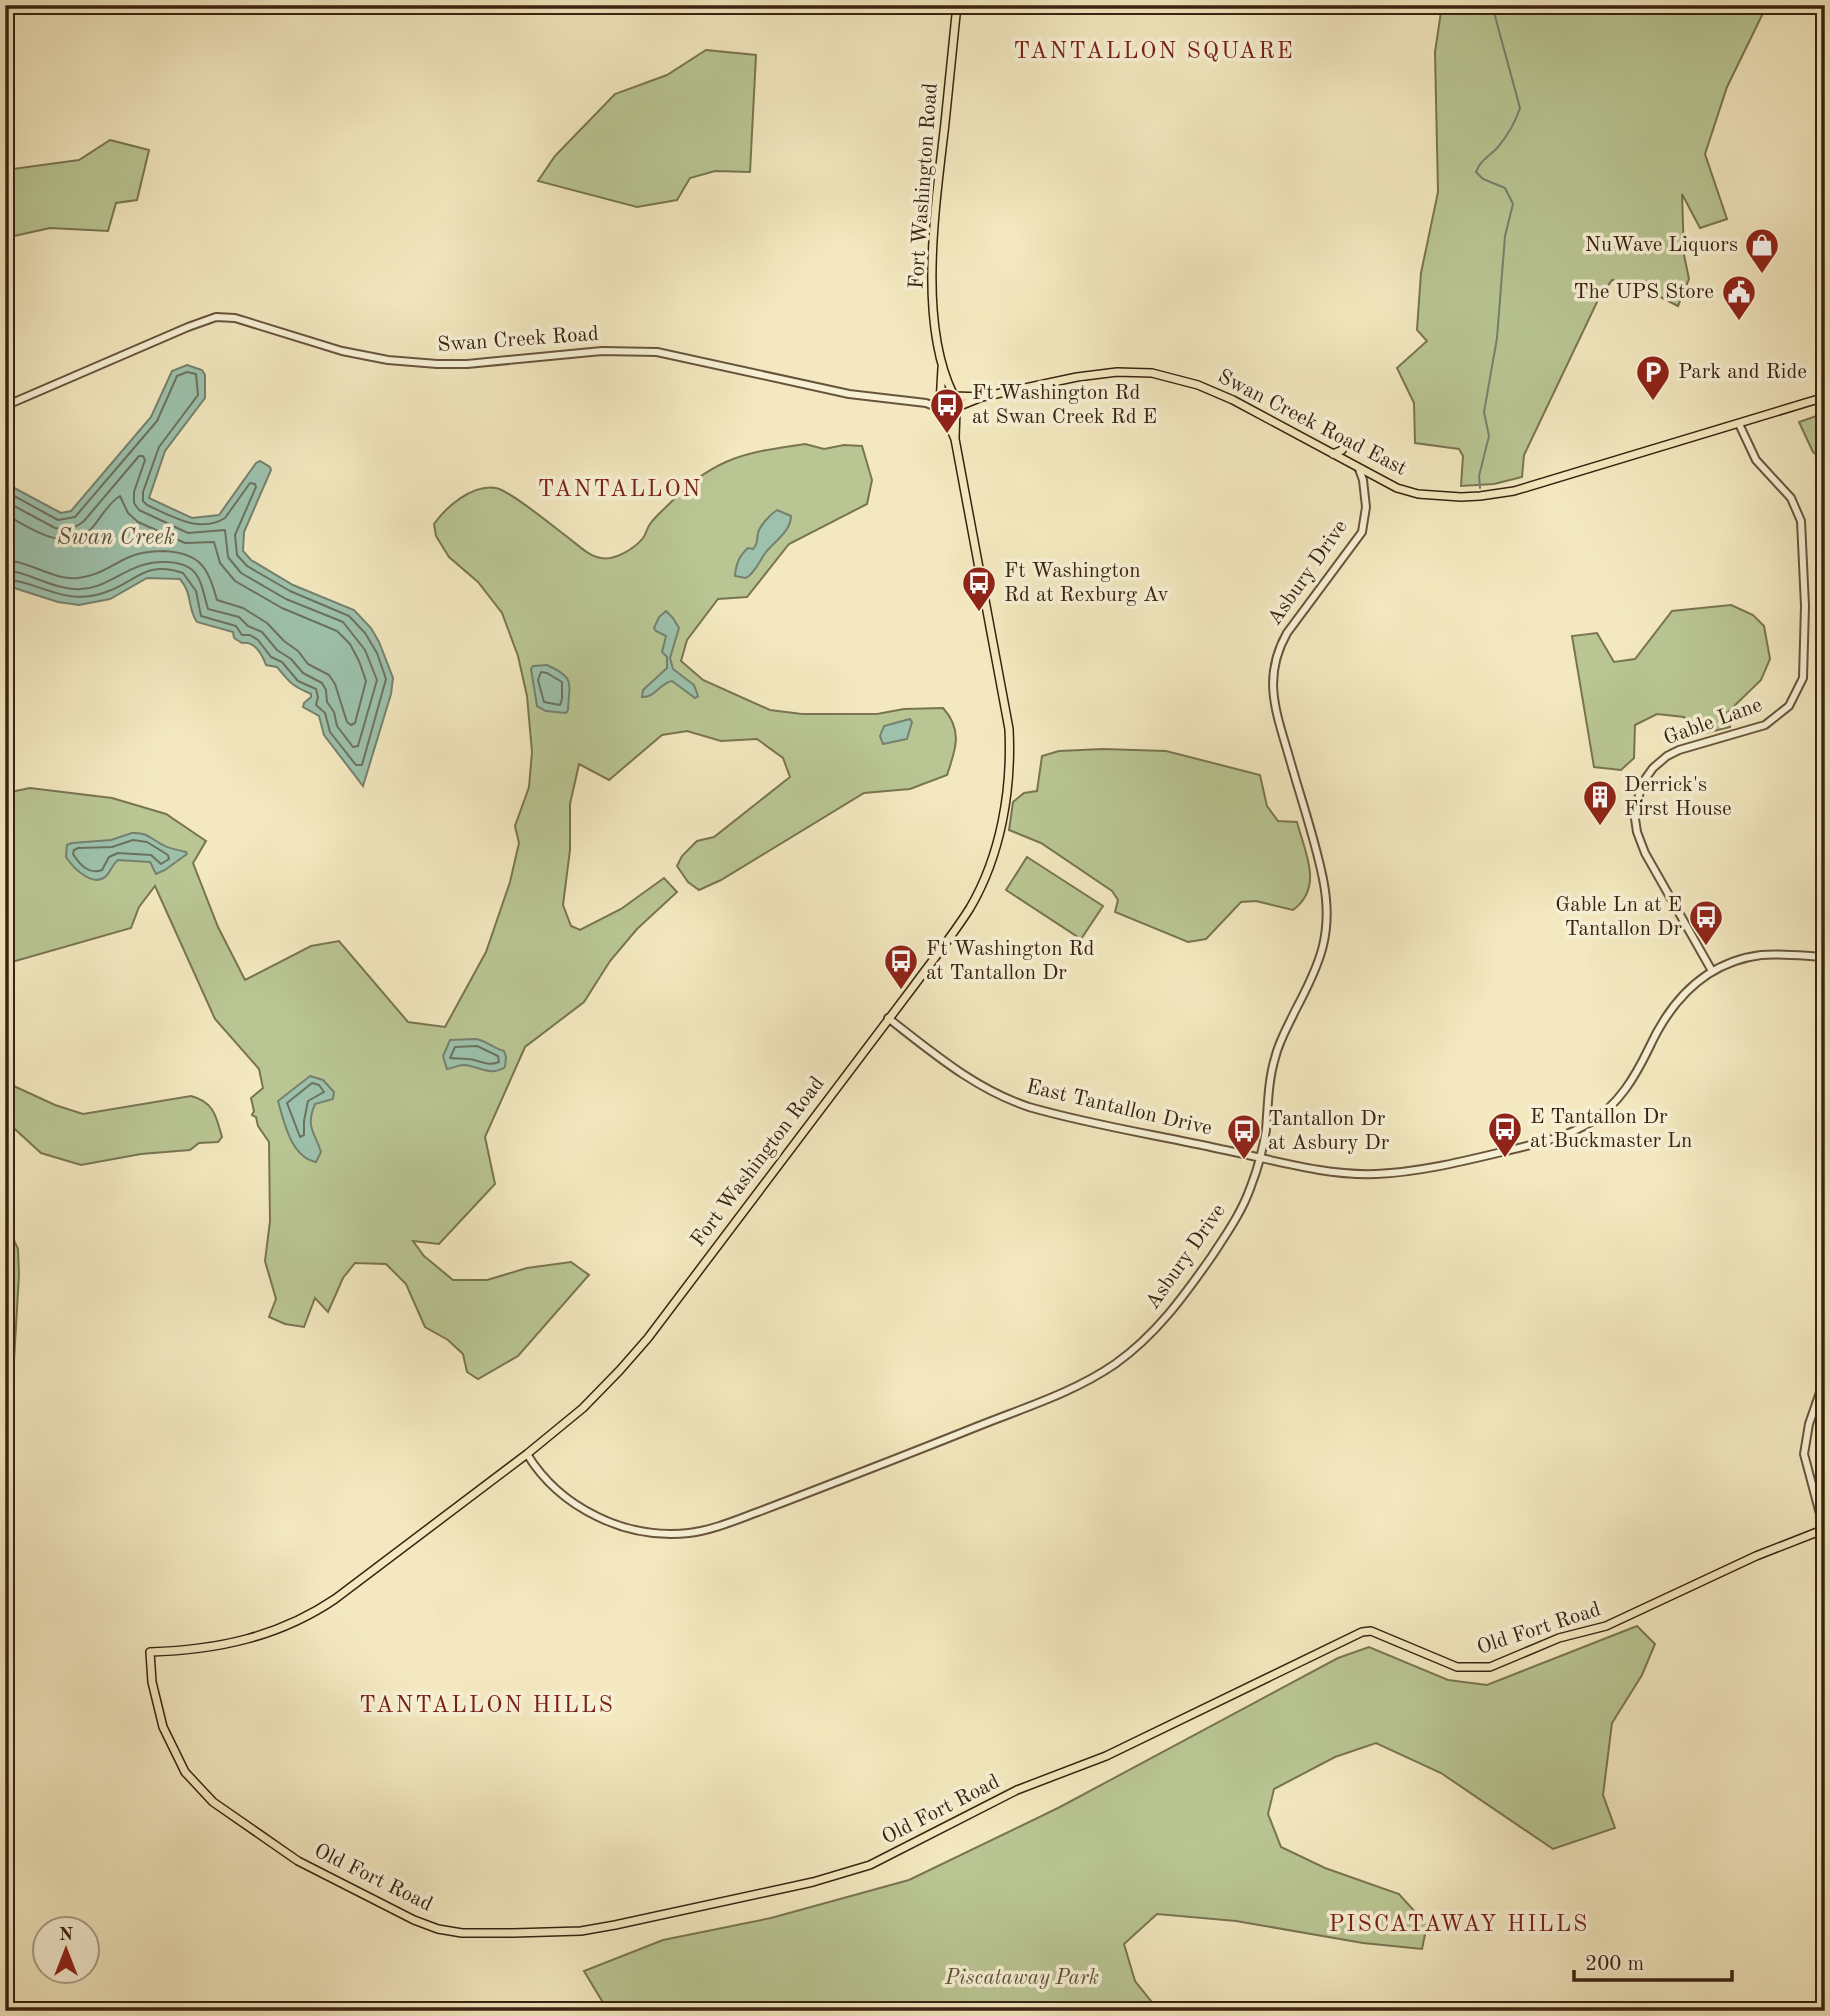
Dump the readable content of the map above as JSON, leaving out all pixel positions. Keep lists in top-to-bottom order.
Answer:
{
  "streets": {
    "main road": ["Fort Washington Road", "Swan Creek Road East", "Old Fort Road"],
    "street": [
      "Swan Creek Road",
      "Asbury Drive",
      "Gable Lane",
      "East Tantallon Drive"
    ]
  },
  "crossings": [
    ["Fort Washington Road", "Swan Creek Road"],
    ["Fort Washington Road", "Swan Creek Road East"],
    ["Fort Washington Road", "Asbury Drive"],
    ["Fort Washington Road", "East Tantallon Drive"],
    ["Fort Washington Road", "Old Fort Road"],
    ["Swan Creek Road", "Swan Creek Road East"],
    ["Swan Creek Road East", "Asbury Drive"],
    ["Swan Creek Road East", "Gable Lane"],
    ["Asbury Drive", "East Tantallon Drive"],
    ["Gable Lane", "East Tantallon Drive"]
  ],
  "districts": [
    "TANTALLON SQUARE",
    "TANTALLON",
    "TANTALLON HILLS",
    "PISCATAWAY HILLS"
  ],
  "water": ["Swan Creek"],
  "parks": ["Piscataway Park"],
  "places": {
    "shop": ["NuWave Liquors"],
    "public building": ["The UPS Store"],
    "parking": ["Park and Ride"],
    "bus stop": [
      "Ft Washington Rd at Swan Creek Rd E",
      "Ft Washington Rd at Rexburg Av",
      "Gable Ln at E Tantallon Dr",
      "Ft Washington Rd at Tantallon Dr",
      "E Tantallon Dr at Buckmaster Ln",
      "Tantallon Dr at Asbury Dr"
    ],
    "building": ["Derrick's First House"]
  },
  "scale_bar": "200 m",
  "north": "top"
}
